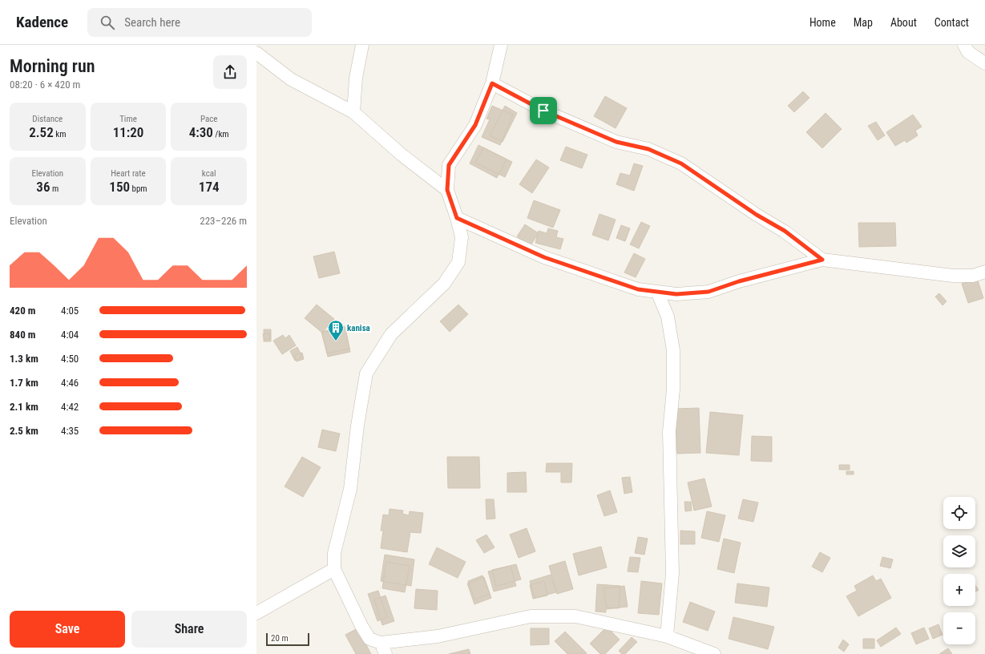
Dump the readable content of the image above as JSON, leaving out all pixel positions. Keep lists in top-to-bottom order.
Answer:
{
  "places": {
    "building": ["kanisa"]
  },
  "scale_bar": "20 m",
  "page": {
    "header": "Kadence",
    "search": "Search here",
    "nav": [
      "Home",
      "Map",
      "About",
      "Contact"
    ],
    "heading": ["Morning run", "08:20 · 6 × 420 m"],
    "stats": [
      ["Distance", "2.52 km"],
      ["Time", "11:20"],
      ["Pace", "4:30 /km"],
      ["Elevation", "36 m"],
      ["Heart rate", "150 bpm"],
      ["kcal", "174"]
    ],
    "chart": ["Elevation", "223–226 m"],
    "list": [
      {
        "name": "420 m",
        "note": "4:05"
      },
      {
        "name": "840 m",
        "note": "4:04"
      },
      {
        "name": "1.3 km",
        "note": "4:50"
      },
      {
        "name": "1.7 km",
        "note": "4:46"
      },
      {
        "name": "2.1 km",
        "note": "4:42"
      },
      {
        "name": "2.5 km",
        "note": "4:35"
      }
    ],
    "map_buttons": ["+", "−"],
    "buttons": ["Save", "Share"],
    "scale": "20 m"
  }
}
